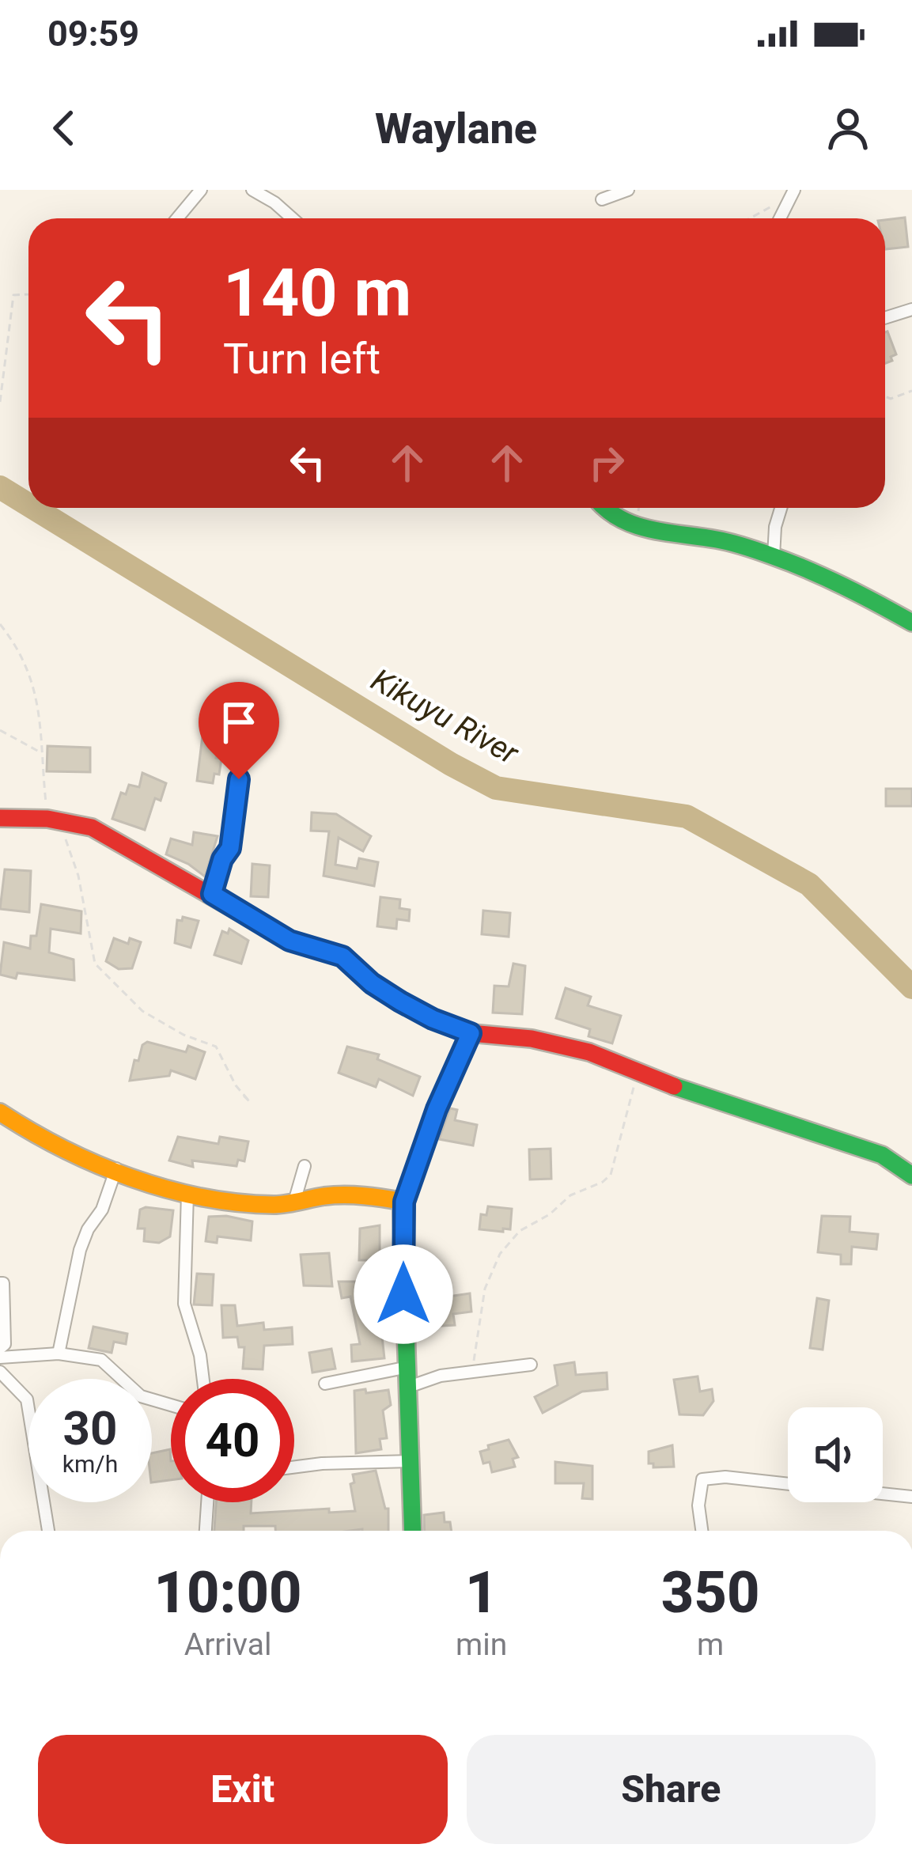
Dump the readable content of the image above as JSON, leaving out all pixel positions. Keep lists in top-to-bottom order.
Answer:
{
  "water": ["Kikuyu River"],
  "page": {
    "status": "09:59",
    "header": "Waylane",
    "turn": ["140 m", "Turn left"],
    "speed": "30 km/h",
    "limit": "40",
    "eta": [
      "10:00",
      "Arrival",
      "1",
      "min",
      "350",
      "m"
    ],
    "buttons": ["Exit", "Share"]
  }
}
